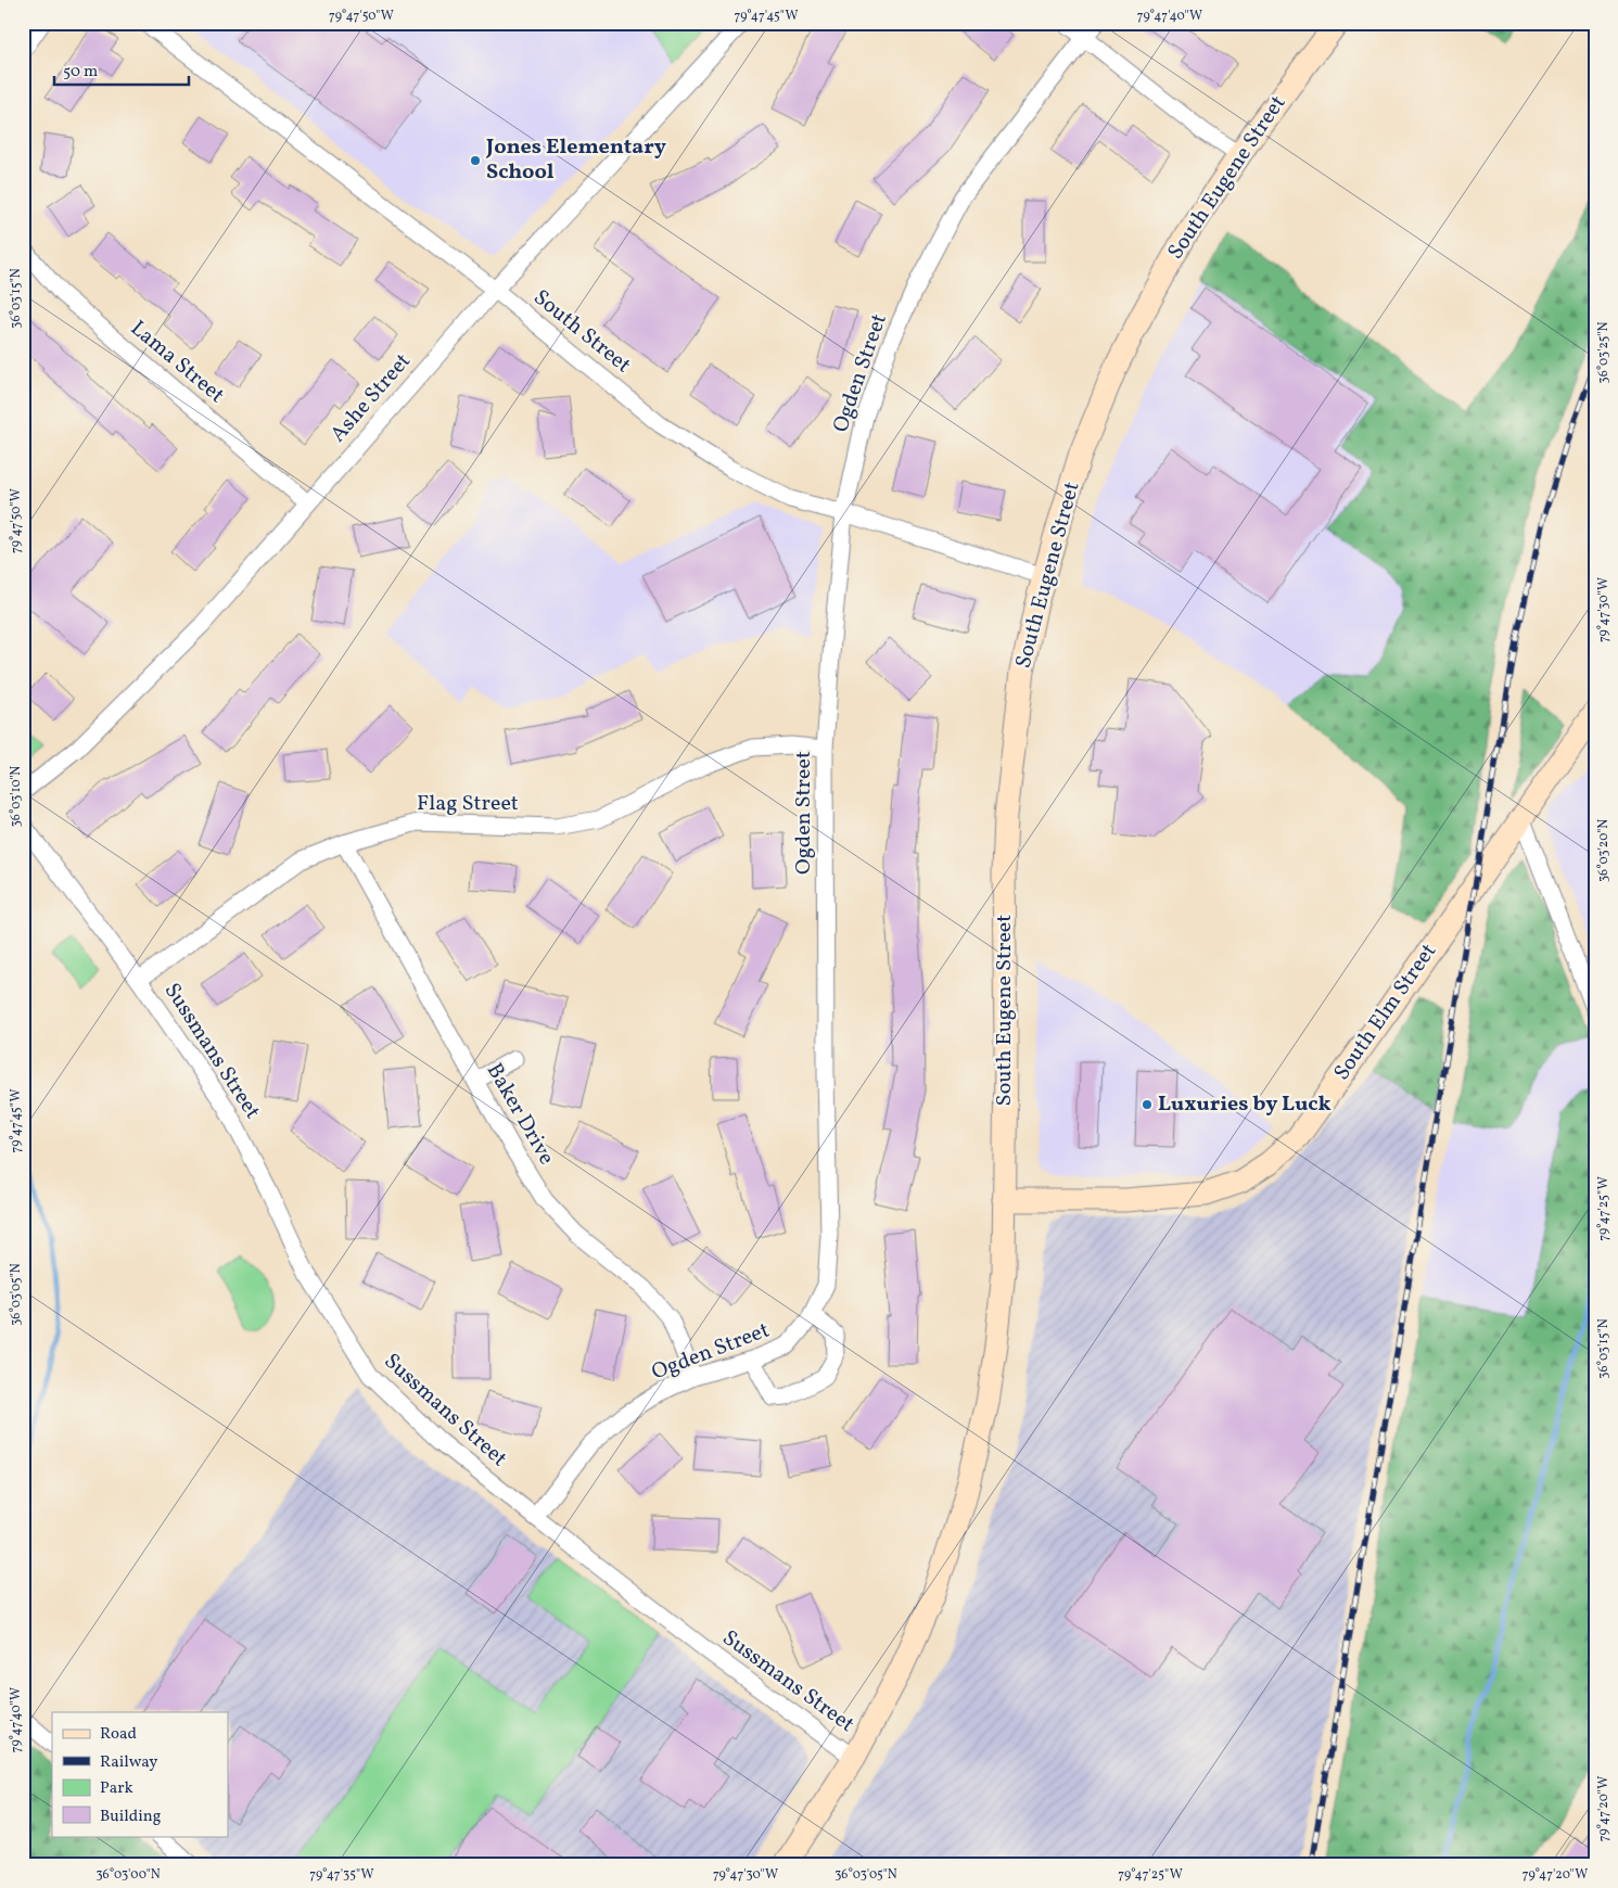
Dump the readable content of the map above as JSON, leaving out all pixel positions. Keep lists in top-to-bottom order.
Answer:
{
  "streets": {
    "main road": ["South Eugene Street", "South Elm Street"],
    "street": [
      "South Street",
      "Lama Street",
      "Ogden Street",
      "Ashe Street",
      "Flag Street",
      "Sussmans Street",
      "Baker Drive"
    ]
  },
  "crossings": [
    ["South Eugene Street", "South Street"],
    ["South Eugene Street", "South Elm Street"],
    ["South Eugene Street", "Sussmans Street"],
    ["South Street", "Ogden Street"],
    ["South Street", "Ashe Street"],
    ["Lama Street", "Ashe Street"],
    ["Ogden Street", "Flag Street"],
    ["Ogden Street", "Sussmans Street"],
    ["Ogden Street", "Baker Drive"],
    ["Flag Street", "Sussmans Street"],
    ["Flag Street", "Baker Drive"]
  ],
  "places": ["Jones Elementary School", "Luxuries by Luck"],
  "legend": [
    "Road",
    "Railway",
    "Park",
    "Building"
  ],
  "scale_bar": "50 m",
  "coordinates": [
    "79°47'50\"W",
    "79°47'45\"W",
    "79°47'40\"W",
    "36°03'15\"N",
    "36°03'25\"N",
    "79°47'30\"W",
    "36°03'10\"N",
    "36°03'20\"N",
    "79°47'25\"W",
    "36°03'05\"N",
    "79°47'20\"W",
    "36°03'00\"N",
    "79°47'35\"W"
  ]
}
